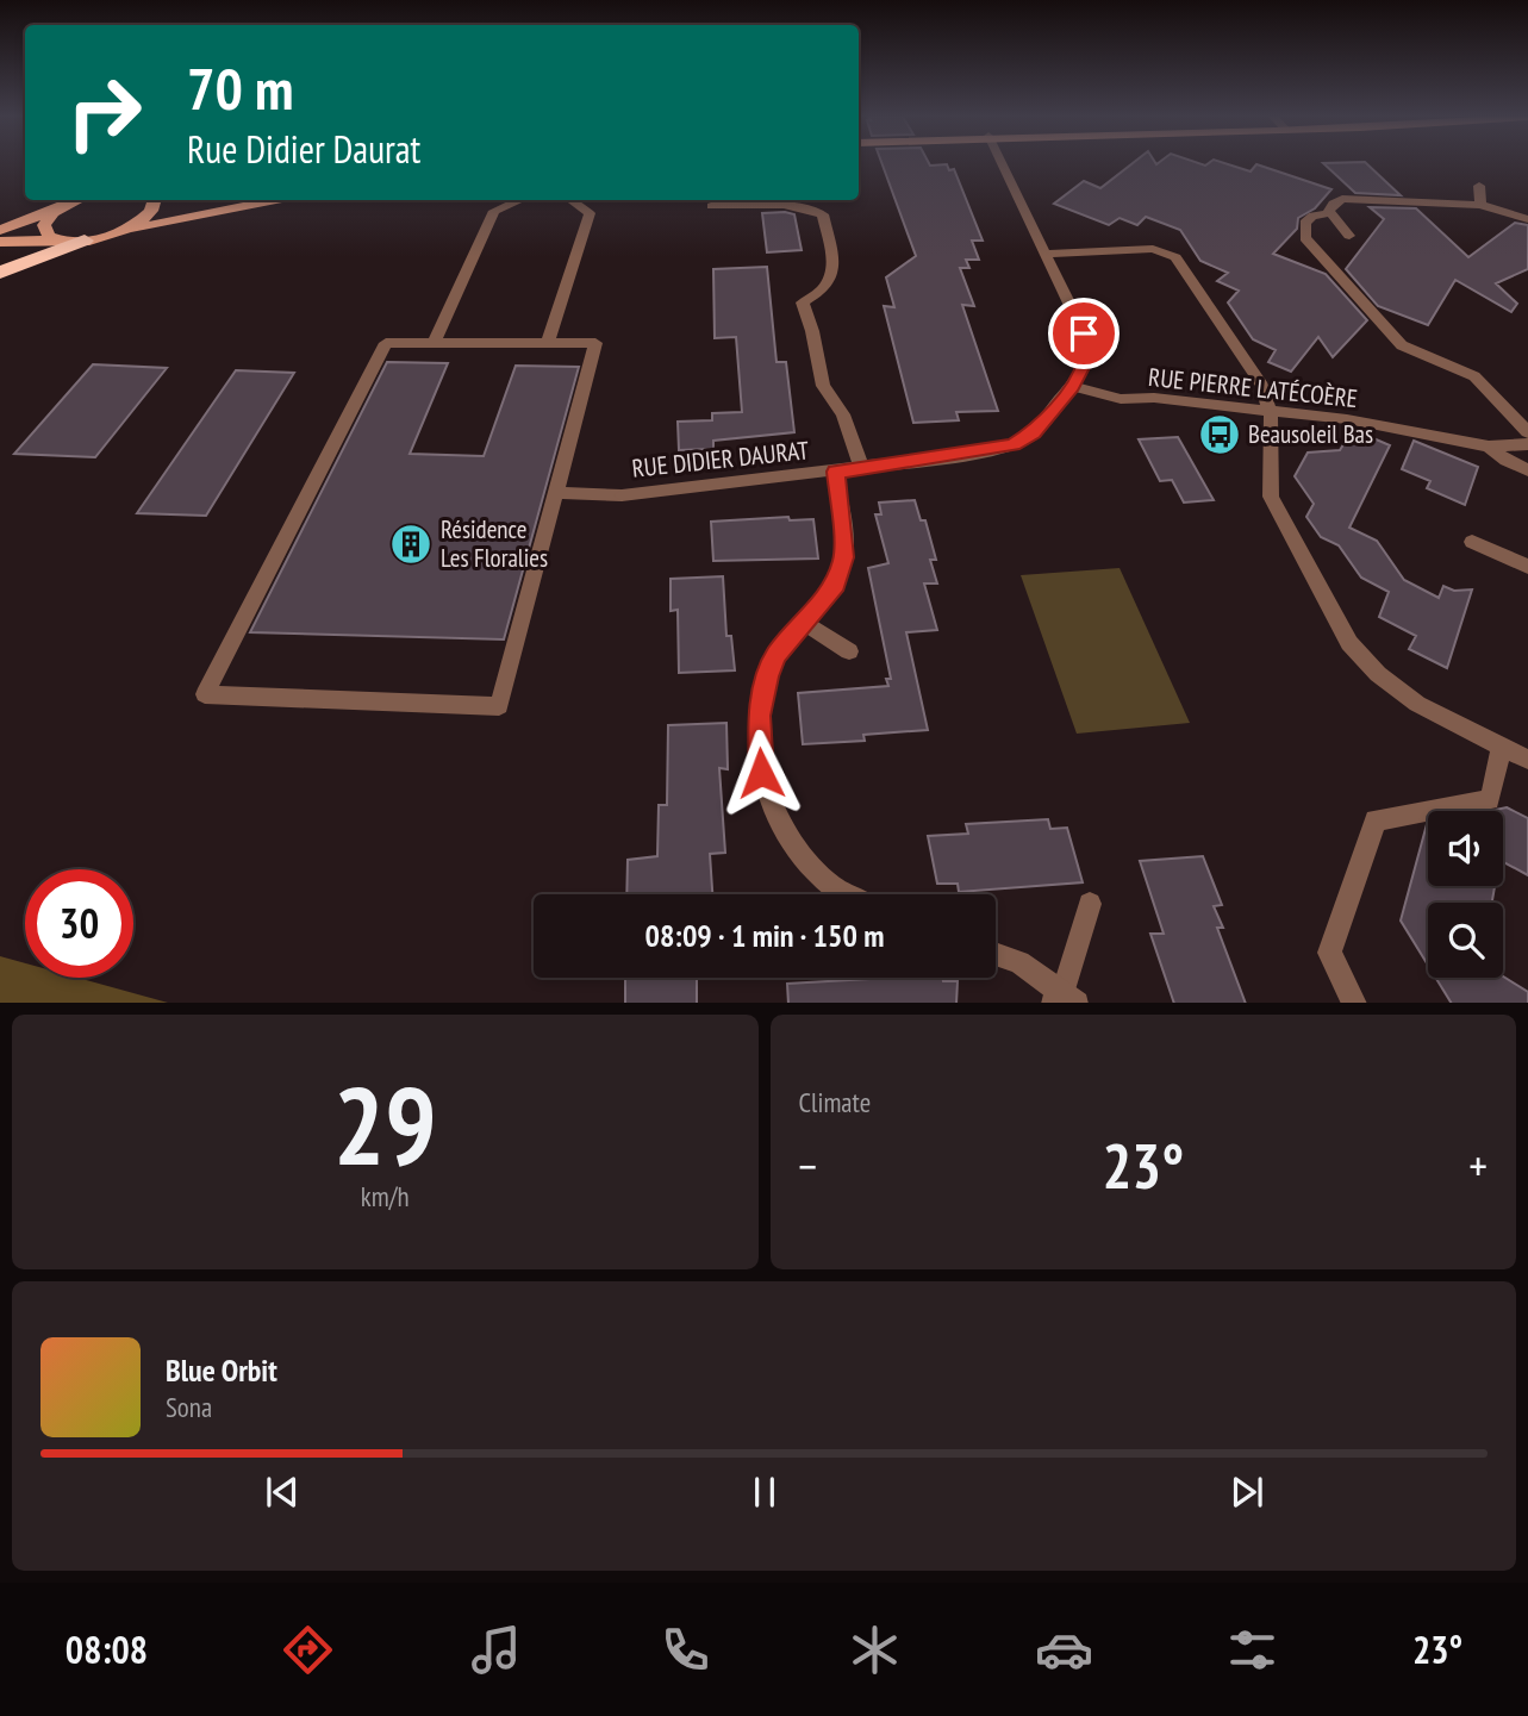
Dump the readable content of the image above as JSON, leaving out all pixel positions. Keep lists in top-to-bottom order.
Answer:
{
  "streets": {
    "street": ["RUE PIERRE LATÉCOÈRE", "RUE DIDIER DAURAT"]
  },
  "crossings": [
    ["RUE PIERRE LATÉCOÈRE", "RUE DIDIER DAURAT"]
  ],
  "places": {
    "bus stop": ["Beausoleil Bas"],
    "building": ["Résidence Les Floralies"]
  },
  "page": {
    "turn": ["70 m", "Rue Didier Daurat"],
    "limit": "30",
    "trip": "08:09 · 1 min · 150 m",
    "tile": [
      ["29", "km/h"],
      "Climate"
    ],
    "heat": ["−", "23°", "+"],
    "song": ["Blue Orbit", "Sona"],
    "tabs": ["08:08", "23°"]
  }
}
